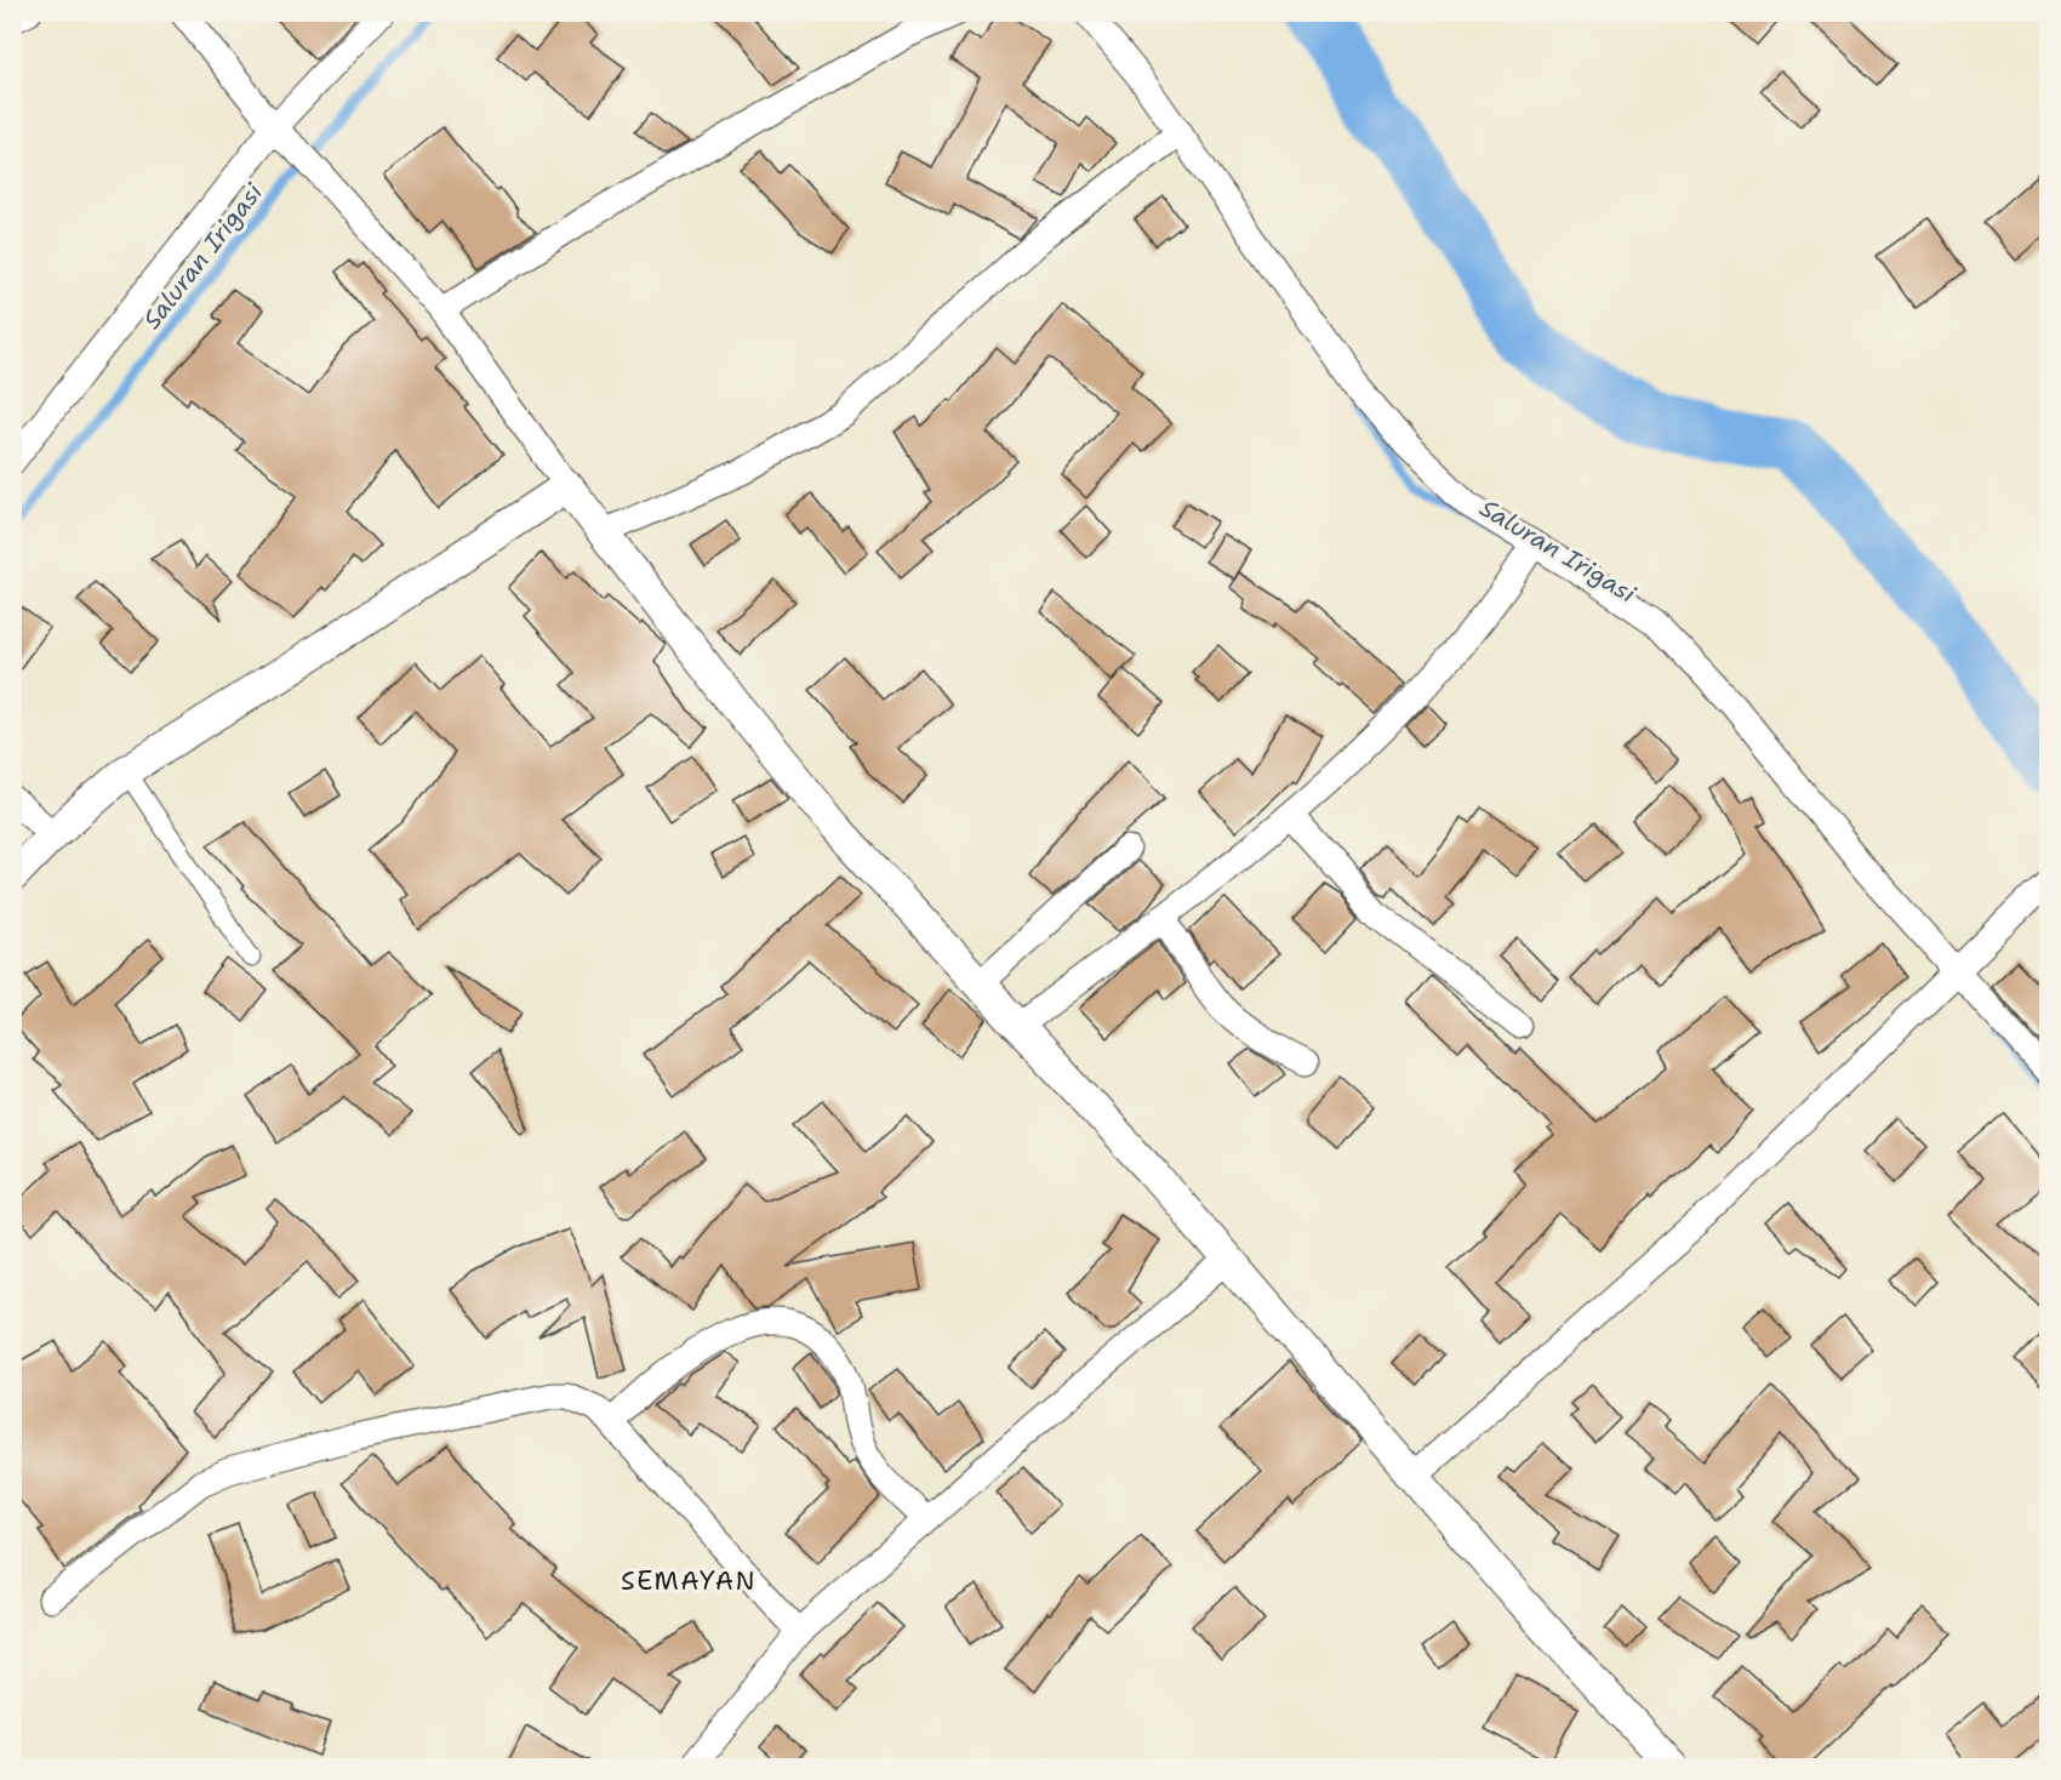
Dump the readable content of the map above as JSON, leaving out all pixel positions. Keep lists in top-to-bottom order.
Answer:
{
  "districts": ["SEMAYAN"],
  "water": ["Saluran Irigasi"]
}
